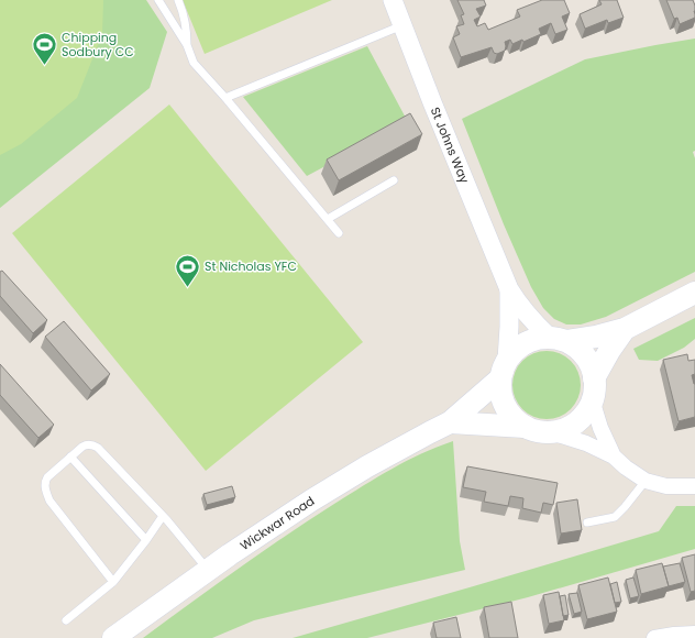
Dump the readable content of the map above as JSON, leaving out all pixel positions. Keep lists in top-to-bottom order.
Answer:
{
  "streets": {
    "main road": ["Wickwar Road"],
    "street": ["St Johns Way"]
  },
  "crossings": [
    ["St Johns Way", "Wickwar Road"]
  ],
  "places": {
    "sports": ["Chipping Sodbury CC", "St Nicholas YFC"]
  }
}
